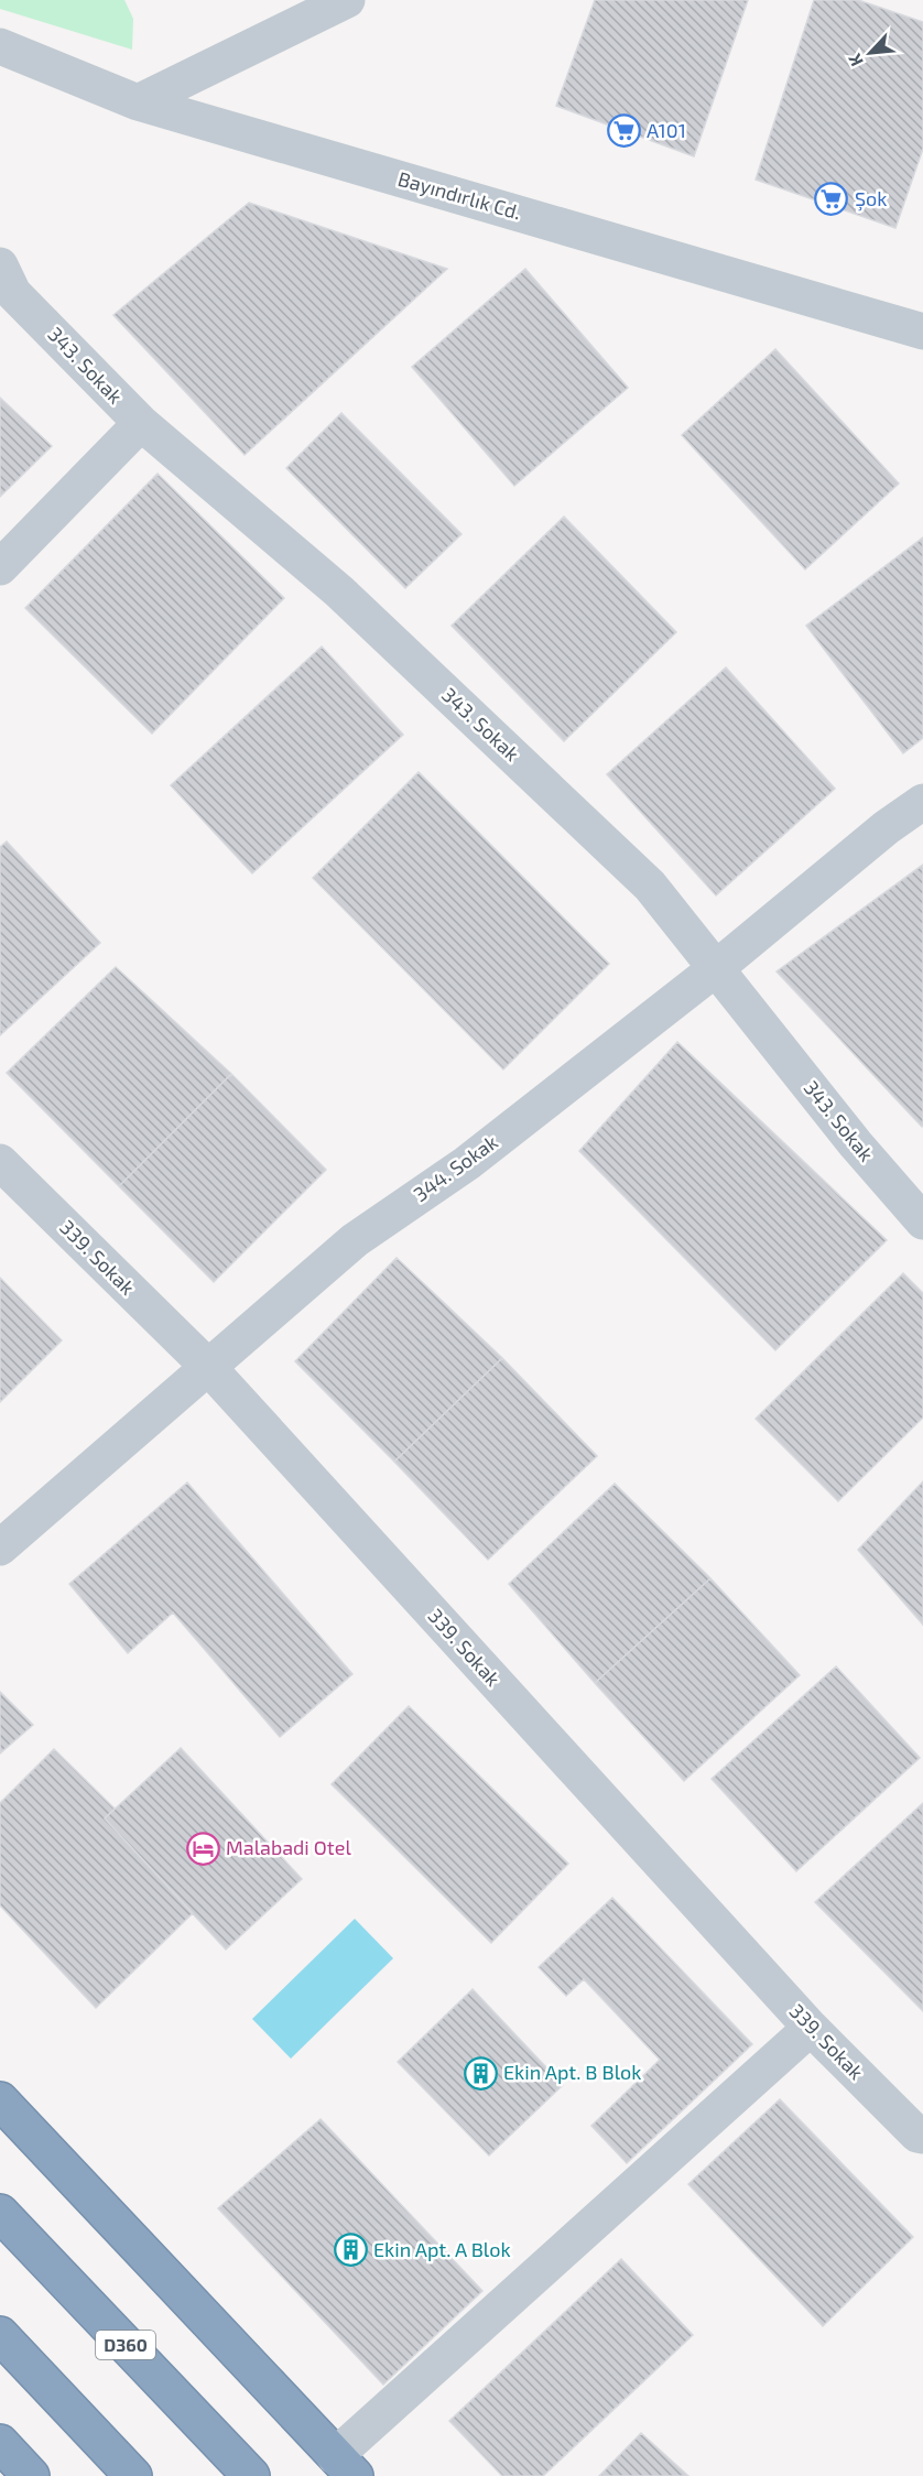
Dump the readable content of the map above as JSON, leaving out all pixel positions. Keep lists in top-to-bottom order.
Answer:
{
  "streets": {
    "highway": ["D360"],
    "street": [
      "Bayındırlık Cd.",
      "343. Sokak",
      "344. Sokak",
      "339. Sokak"
    ]
  },
  "crossings": [
    ["343. Sokak", "344. Sokak"],
    ["344. Sokak", "339. Sokak"]
  ],
  "places": {
    "supermarket": ["A101", "Şok"],
    "hotel": ["Malabadi Otel"],
    "building": ["Ekin Apt. B Blok", "Ekin Apt. A Blok"]
  },
  "north": "bottom left"
}
